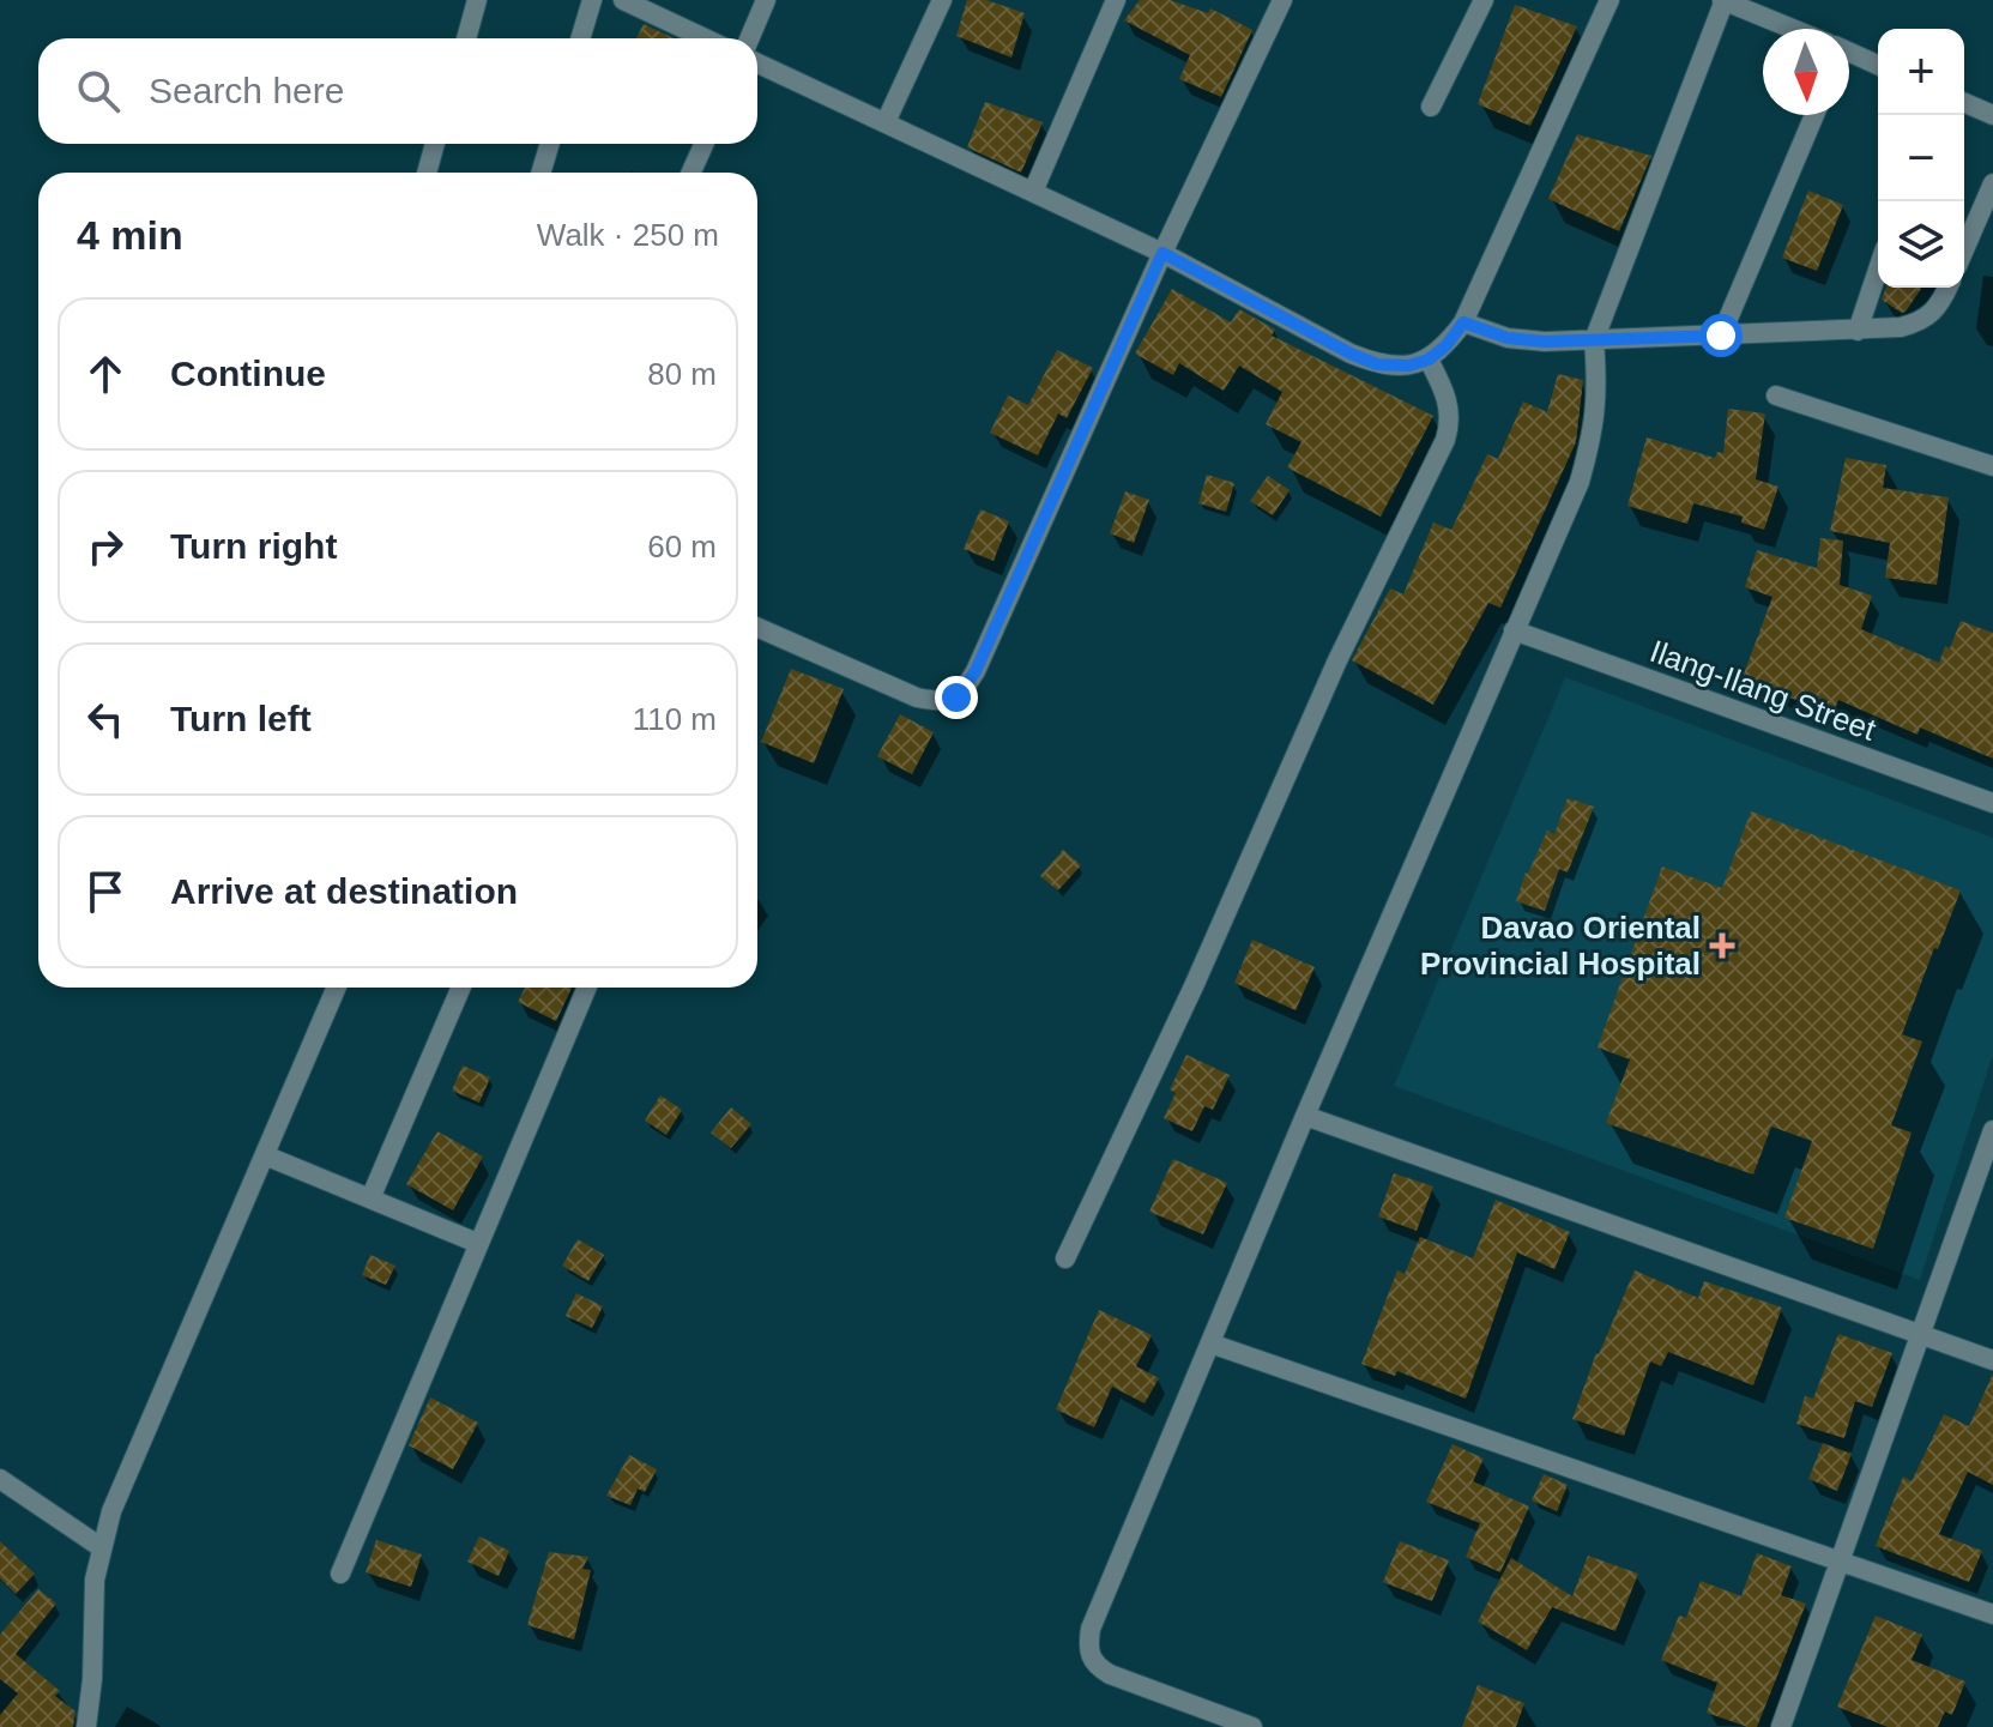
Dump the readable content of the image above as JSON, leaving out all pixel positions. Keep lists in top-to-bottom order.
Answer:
{
  "streets": {
    "street": ["Ilang-Ilang Street"]
  },
  "places": {
    "health": ["Davao Oriental Provincial Hospital"]
  },
  "north": "bottom",
  "page": {
    "map_buttons": ["+", "−"],
    "search": "Search here",
    "heading": ["4 min", "Walk · 250 m"],
    "list": [
      ["Continue", "80 m"],
      ["Turn right", "60 m"],
      ["Turn left", "110 m"],
      "Arrive at destination"
    ]
  }
}
